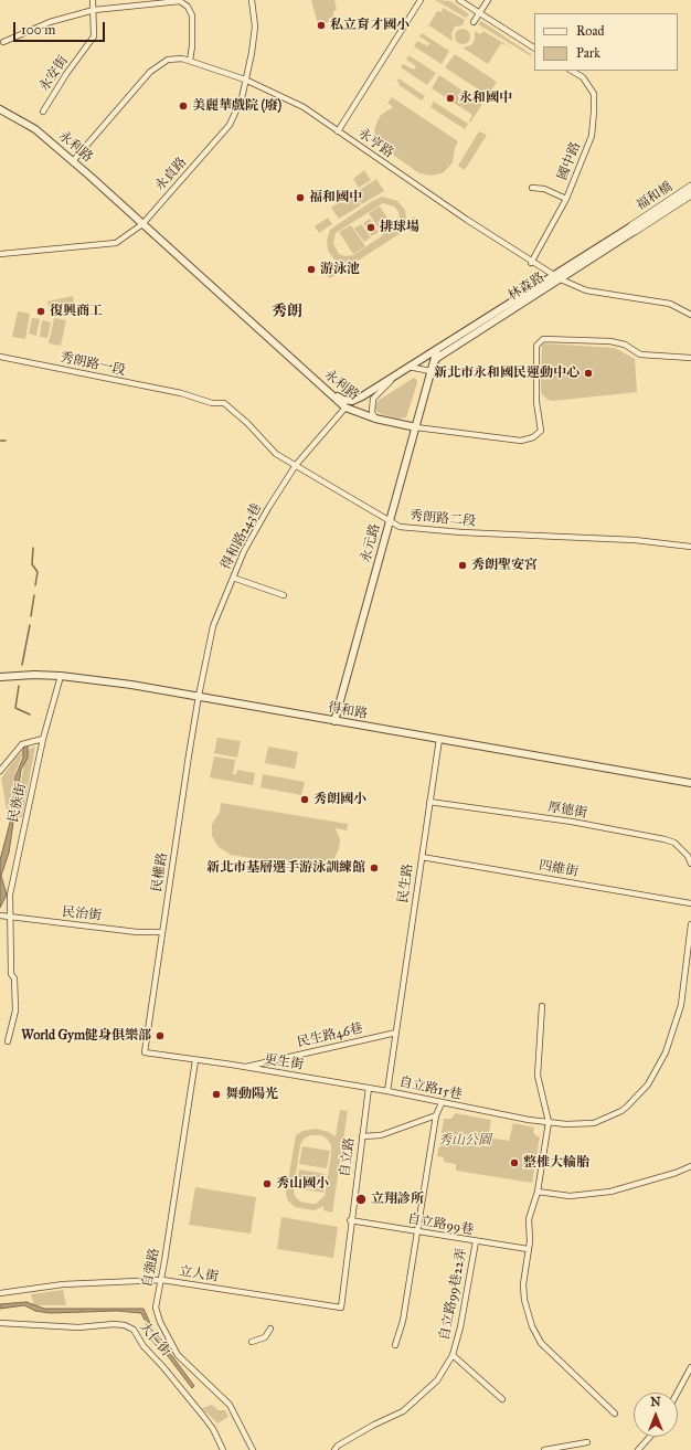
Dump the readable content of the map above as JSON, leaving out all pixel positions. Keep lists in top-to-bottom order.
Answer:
{
  "streets": {
    "main road": ["福和橋"],
    "street": [
      "永安街",
      "永亨路",
      "永利路",
      "國中路",
      "永貞路",
      "林森路",
      "秀朗路一段",
      "秀朗路二段",
      "得和路243巷",
      "永元路",
      "得和路",
      "民族街",
      "厚德街",
      "四維街",
      "民權路",
      "民生路",
      "民治街",
      "民生路46巷",
      "更生街",
      "自立路15巷",
      "自立路",
      "自立路99巷",
      "自強路",
      "立人街",
      "自立路99巷22弄",
      "大仁街"
    ]
  },
  "crossings": [
    ["永亨路", "永利路"],
    ["永亨路", "國中路"],
    ["永亨路", "永貞路"],
    ["永亨路", "林森路"],
    ["永利路", "永貞路"],
    ["永利路", "得和路243巷"],
    ["永利路", "永元路"],
    ["福和橋", "林森路"],
    ["林森路", "永元路"],
    ["秀朗路一段", "秀朗路二段"],
    ["秀朗路二段", "得和路243巷"],
    ["秀朗路二段", "永元路"],
    ["得和路243巷", "得和路"],
    ["得和路243巷", "民權路"],
    ["永元路", "得和路"],
    ["得和路", "民族街"],
    ["得和路", "民權路"],
    ["得和路", "民生路"],
    ["民族街", "民治街"],
    ["厚德街", "民生路"],
    ["四維街", "民生路"],
    ["民權路", "民治街"],
    ["民權路", "更生街"],
    ["民生路", "民生路46巷"],
    ["民生路46巷", "更生街"],
    ["更生街", "自立路"],
    ["更生街", "自強路"],
    ["自立路", "自立路99巷"],
    ["自立路", "立人街"],
    ["自立路99巷", "自立路99巷22弄"],
    ["自強路", "立人街"]
  ],
  "districts": ["秀朗"],
  "parks": ["秀山公園"],
  "places": [
    "私立育才國小",
    "永和國中",
    "美麗華戲院 (廢)",
    "福和國中",
    "排球場",
    "游泳池",
    "復興商工",
    "新北市永和國民運動中心",
    "秀朗聖安宮",
    "秀朗國小",
    "新北市基層選手游泳訓練館",
    "World Gym健身俱樂部",
    "舞動陽光",
    "整椎大輪胎",
    "秀山國小",
    "立翔診所"
  ],
  "legend": ["Road", "Park"],
  "scale_bar": "100 m",
  "north": "top"
}
